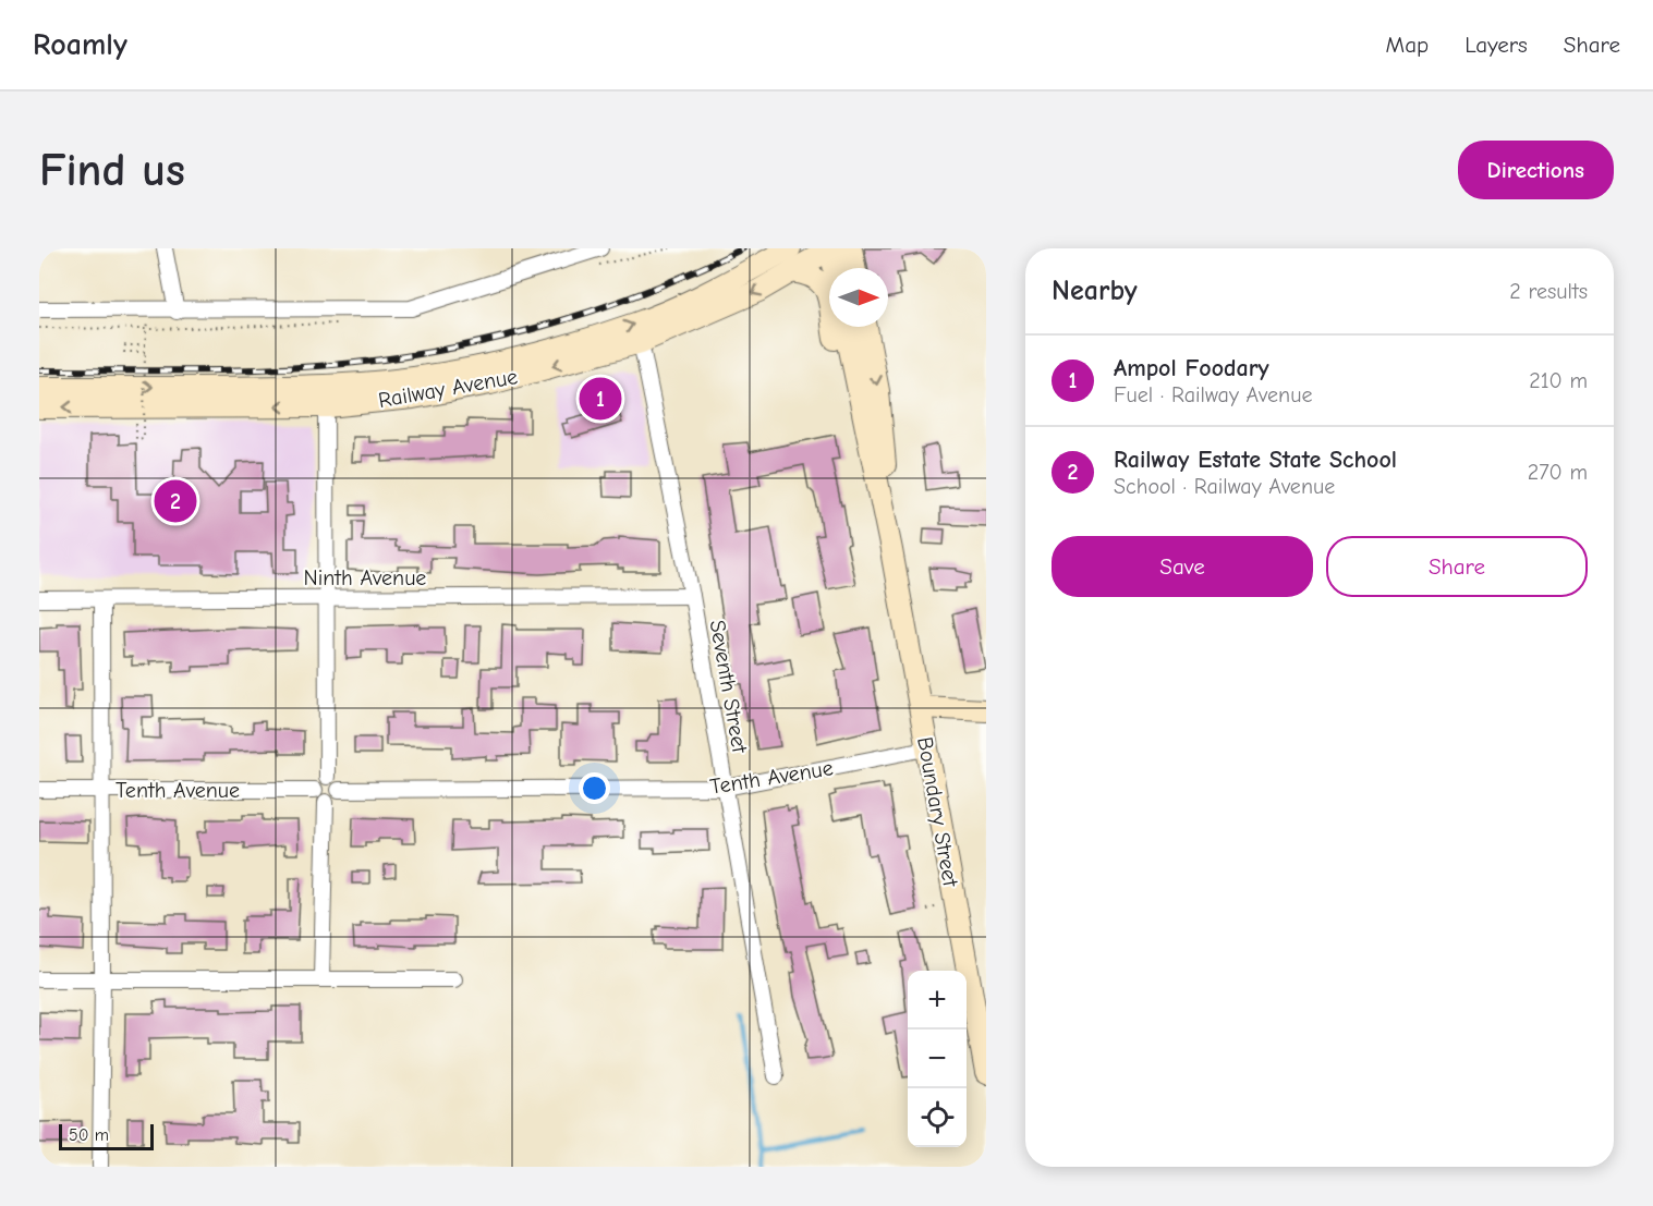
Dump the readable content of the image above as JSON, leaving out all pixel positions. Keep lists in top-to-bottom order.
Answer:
{
  "streets": {
    "main road": ["Railway Avenue", "Boundary Street"],
    "street": ["Ninth Avenue", "Seventh Street", "Tenth Avenue"]
  },
  "crossings": [
    ["Railway Avenue", "Seventh Street"],
    ["Ninth Avenue", "Seventh Street"],
    ["Seventh Street", "Tenth Avenue"],
    ["Tenth Avenue", "Boundary Street"]
  ],
  "scale_bar": "50 m",
  "north": "right",
  "page": {
    "header": "Roamly",
    "nav": ["Map", "Layers", "Share"],
    "buttons": [
      "Directions",
      ["Save", "Share"]
    ],
    "title": "Find us",
    "heading": ["Nearby", "2 results"],
    "list": [
      {
        "mark": "1",
        "name": "Ampol Foodary",
        "note": "Fuel · Railway Avenue",
        "value": "210 m"
      },
      {
        "mark": "2",
        "name": "Railway Estate State School",
        "note": "School · Railway Avenue",
        "value": "270 m"
      }
    ],
    "pins": ["1", "2"],
    "map_buttons": ["+", "−"],
    "scale": "50 m"
  }
}
